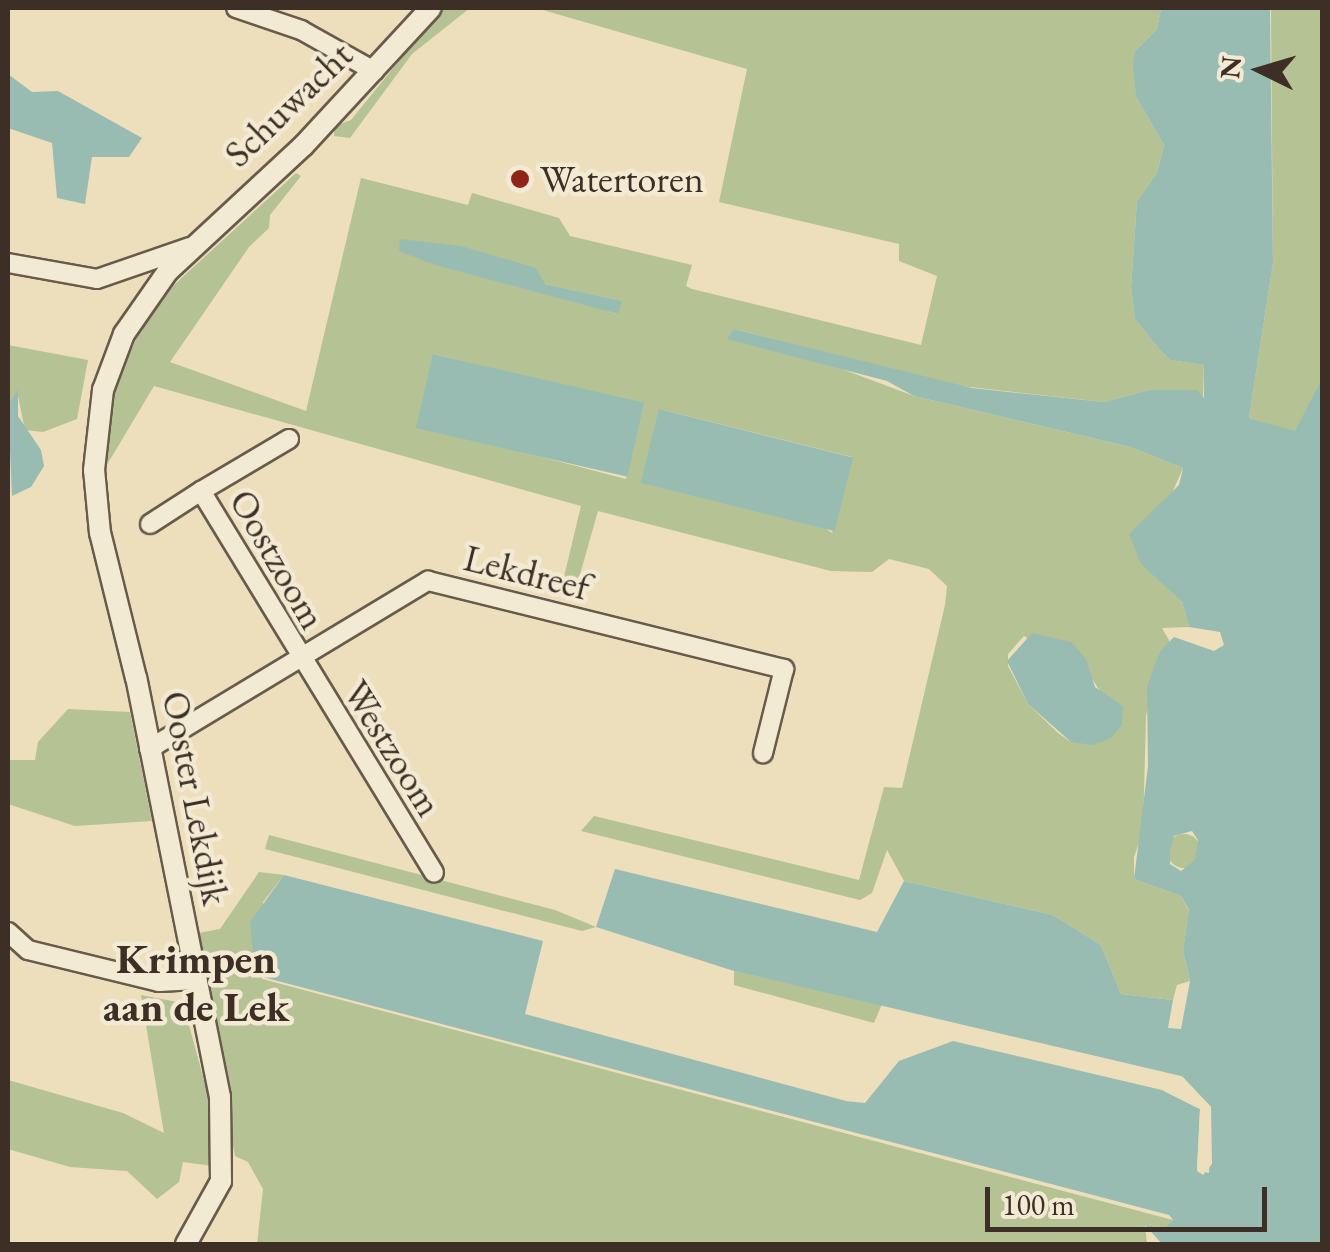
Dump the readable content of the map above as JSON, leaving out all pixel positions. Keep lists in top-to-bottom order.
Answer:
{
  "streets": {
    "street": [
      "Schuwacht",
      "Oostzoom",
      "Lekdreef",
      "Westzoom",
      "Ooster Lekdijk"
    ]
  },
  "crossings": [
    ["Schuwacht", "Ooster Lekdijk"],
    ["Oostzoom", "Lekdreef"],
    ["Oostzoom", "Westzoom"],
    ["Lekdreef", "Westzoom"],
    ["Lekdreef", "Ooster Lekdijk"]
  ],
  "districts": ["Krimpen aan de Lek"],
  "places": ["Watertoren"],
  "scale_bar": "100 m",
  "north": "left"
}
